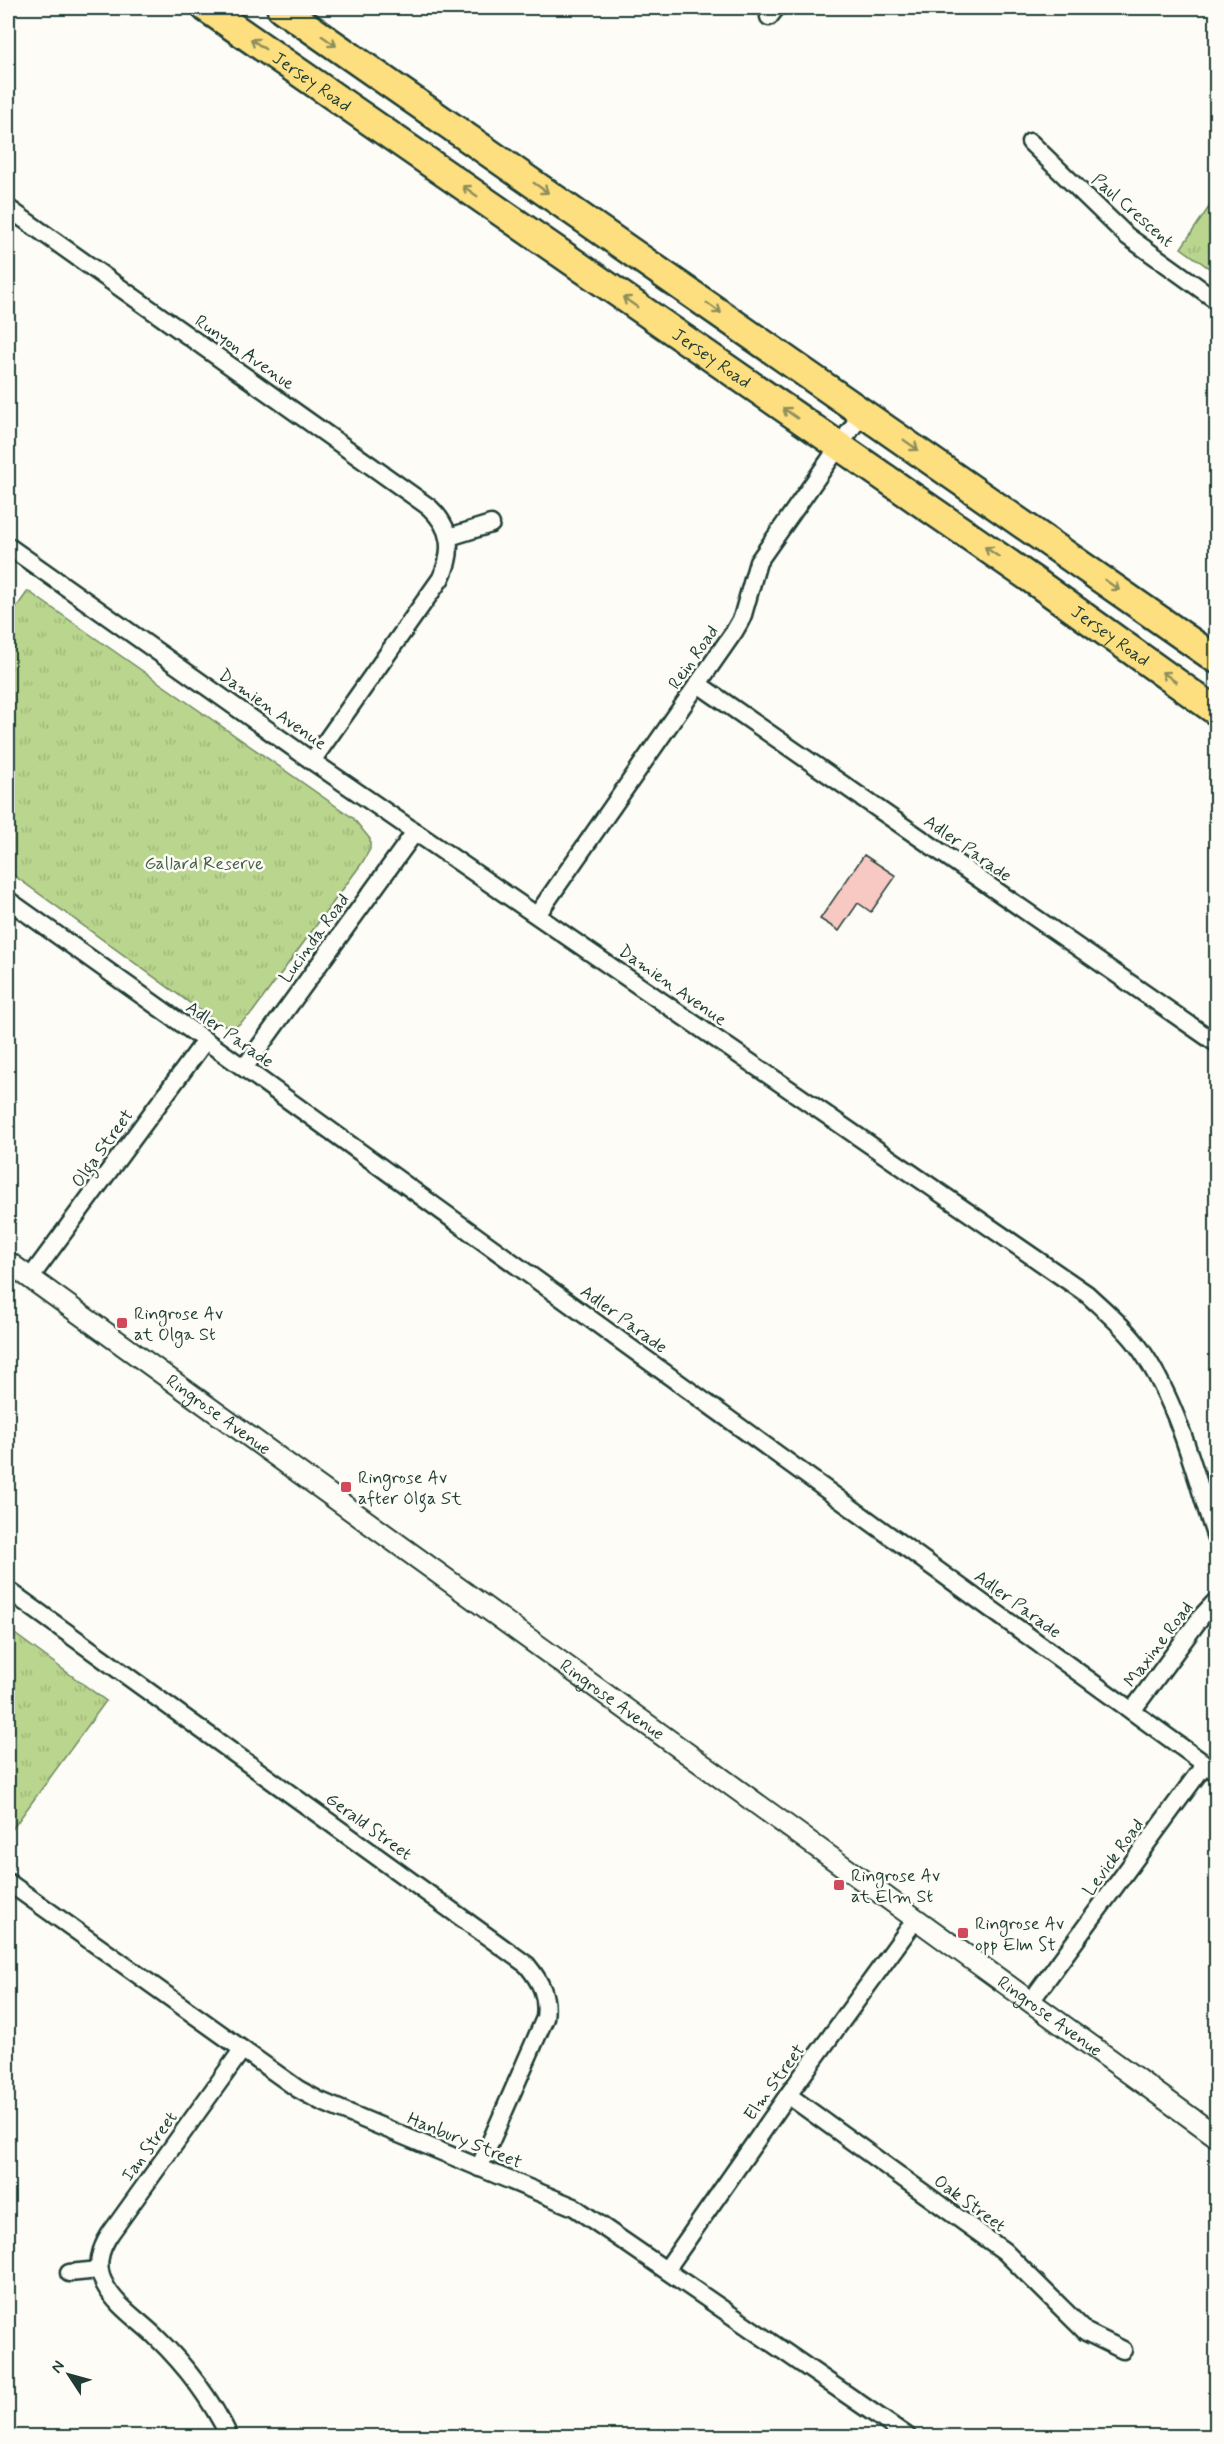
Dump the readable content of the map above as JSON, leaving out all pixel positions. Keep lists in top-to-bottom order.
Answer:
{
  "streets": {
    "highway": ["Jersey Road"],
    "street": [
      "Paul Crescent",
      "Runyon Avenue",
      "Rein Road",
      "Damien Avenue",
      "Adler Parade",
      "Lucinda Road",
      "Olga Street",
      "Ringrose Avenue",
      "Maxine Road",
      "Gerald Street",
      "Levick Road",
      "Elm Street",
      "Hanbury Street",
      "Ian Street",
      "Oak Street"
    ]
  },
  "crossings": [
    ["Jersey Road", "Rein Road"],
    ["Rein Road", "Damien Avenue"],
    ["Rein Road", "Adler Parade"],
    ["Damien Avenue", "Lucinda Road"],
    ["Adler Parade", "Lucinda Road"],
    ["Adler Parade", "Olga Street"],
    ["Adler Parade", "Maxine Road"],
    ["Adler Parade", "Levick Road"],
    ["Olga Street", "Ringrose Avenue"],
    ["Ringrose Avenue", "Levick Road"],
    ["Ringrose Avenue", "Elm Street"],
    ["Gerald Street", "Hanbury Street"],
    ["Elm Street", "Hanbury Street"],
    ["Elm Street", "Oak Street"],
    ["Hanbury Street", "Ian Street"]
  ],
  "parks": ["Gallard Reserve"],
  "places": {
    "transit": [
      "Ringrose Av at Olga St",
      "Ringrose Av after Olga St",
      "Ringrose Av at Elm St",
      "Ringrose Av opp Elm St"
    ]
  },
  "north": "top left"
}
